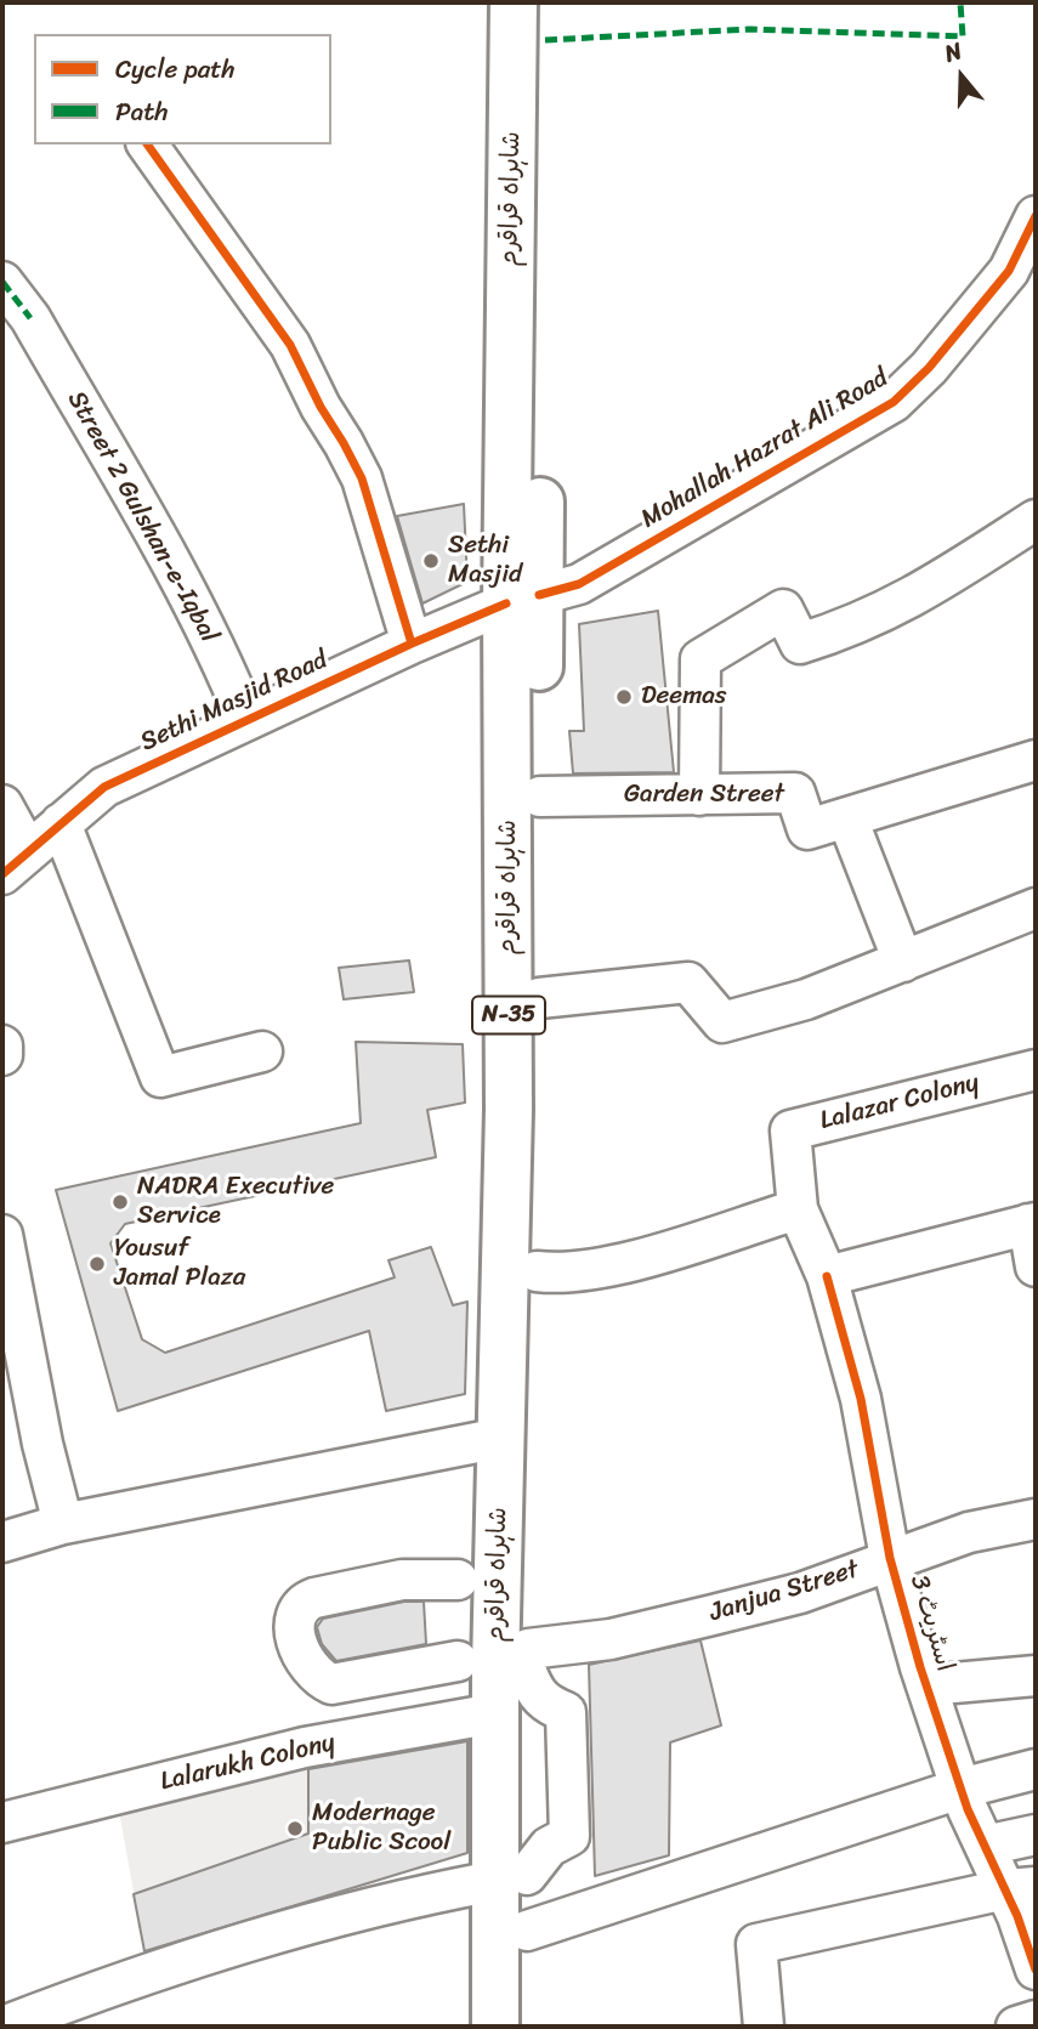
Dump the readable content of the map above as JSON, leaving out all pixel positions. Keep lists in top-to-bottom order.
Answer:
{
  "streets": {
    "highway": ["شاہراہ قراقرم", "N-35"],
    "street": [
      "Mohallah Hazrat Ali Road",
      "Street 2 Gulshan-e-Iqbal",
      "Sethi Masjid Road",
      "Garden Street",
      "Lalazar Colony",
      "Janjua Street",
      "اسٹریٹ 3",
      "Lalarukh Colony"
    ]
  },
  "crossings": [
    ["شاہراہ قراقرم", "Mohallah Hazrat Ali Road"],
    ["شاہراہ قراقرم", "Sethi Masjid Road"],
    ["شاہراہ قراقرم", "Garden Street"],
    ["شاہراہ قراقرم", "Janjua Street"],
    ["شاہراہ قراقرم", "Lalarukh Colony"],
    ["Mohallah Hazrat Ali Road", "Sethi Masjid Road"],
    ["Street 2 Gulshan-e-Iqbal", "Sethi Masjid Road"],
    ["Lalazar Colony", "اسٹریٹ 3"],
    ["Janjua Street", "اسٹریٹ 3"]
  ],
  "places": [
    "Sethi Masjid",
    "Deemas",
    "NADRA Executive Service",
    "Yousuf Jamal Plaza",
    "Modernage Public Scool"
  ],
  "legend": ["Cycle path", "Path"],
  "north": "top"
}
